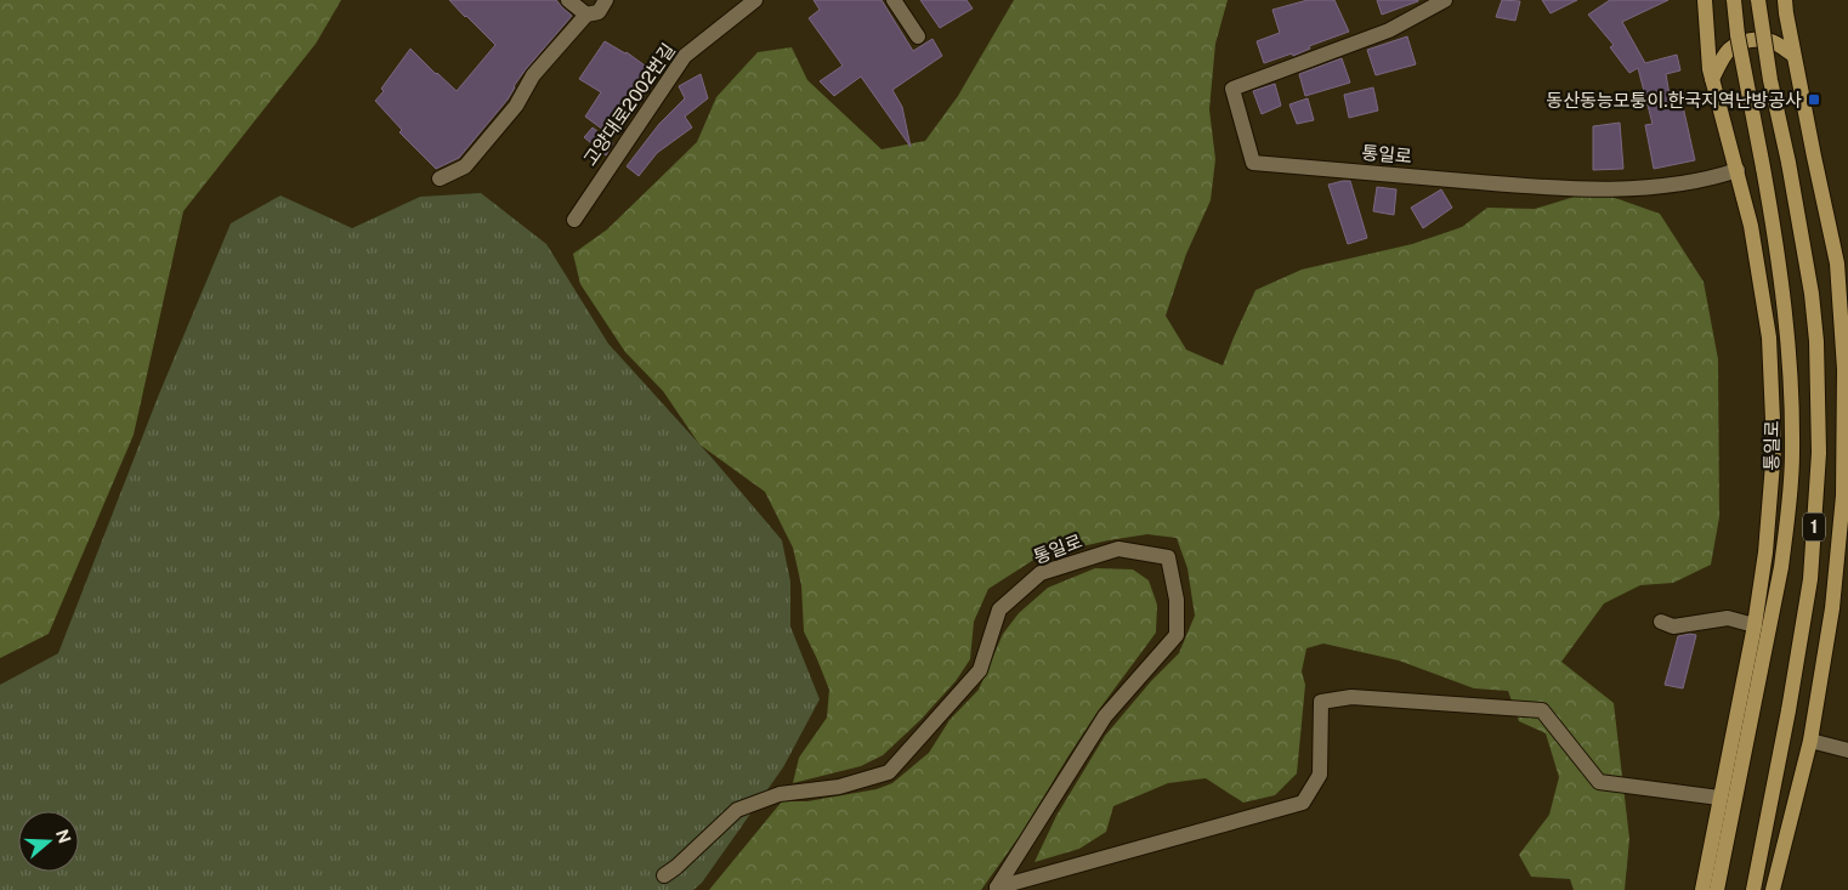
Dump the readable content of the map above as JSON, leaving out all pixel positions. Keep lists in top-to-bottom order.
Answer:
{
  "streets": {
    "main road": ["통일로", "1"],
    "street": ["고양대로2002번길"]
  },
  "places": {
    "transit": ["동산동능모퉁이.한국지역난방공사"]
  },
  "north": "right"
}
